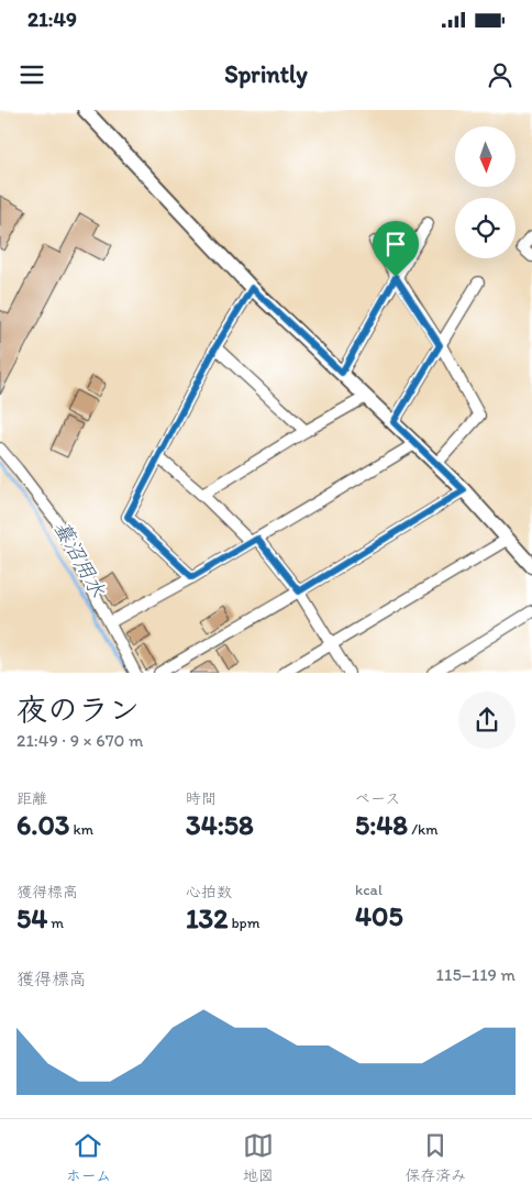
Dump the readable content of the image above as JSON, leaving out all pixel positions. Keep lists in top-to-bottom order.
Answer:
{
  "water": ["蟇沼用水"],
  "north": "bottom",
  "page": {
    "status": "21:49",
    "header": "Sprintly",
    "heading": ["夜のラン", "21:49 · 9 × 670 m"],
    "stats": [
      ["距離", "6.03 km"],
      ["時間", "34:58"],
      ["ペース", "5:48 /km"],
      ["獲得標高", "54 m"],
      ["心拍数", "132 bpm"],
      ["kcal", "405"]
    ],
    "chart": ["獲得標高", "115–119 m"],
    "tabs": ["ホーム", "地図", "保存済み"]
  }
}
